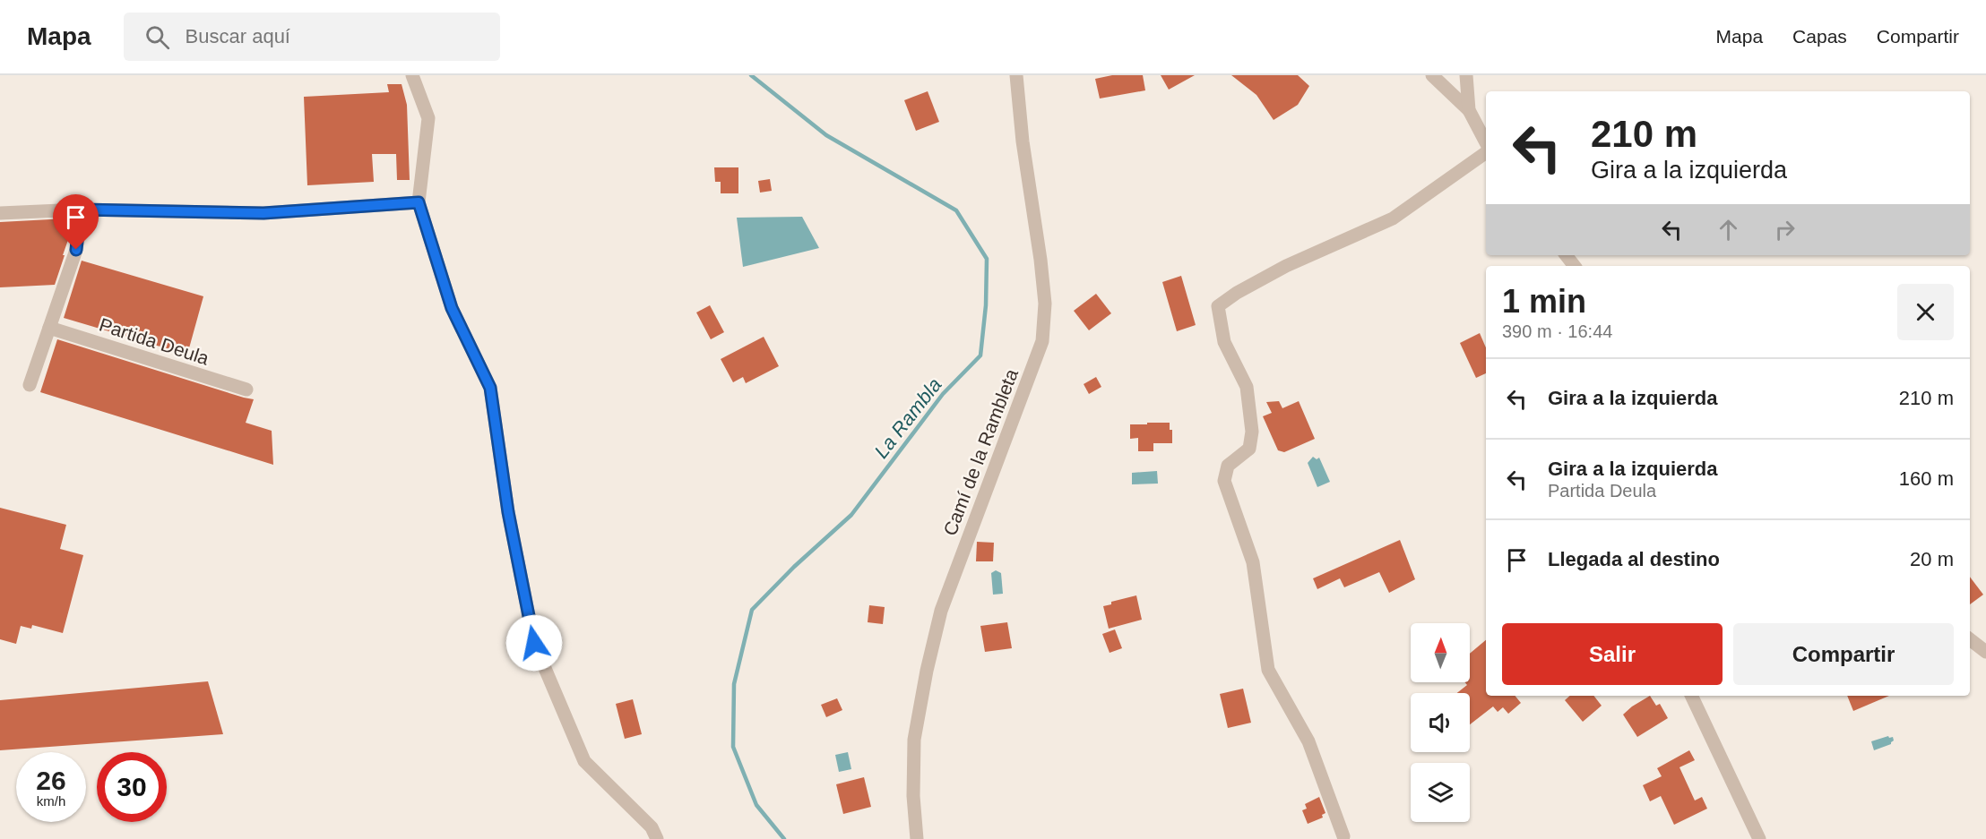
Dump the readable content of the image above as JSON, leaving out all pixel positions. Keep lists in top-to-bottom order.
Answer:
{
  "streets": {
    "street": ["Partida Deula", "Camí de la Rambleta"]
  },
  "water": ["La Rambla"],
  "north": "top",
  "page": {
    "header": "Mapa",
    "search": "Buscar aquí",
    "nav": ["Mapa", "Capas", "Compartir"],
    "turn": ["210 m", "Gira a la izquierda"],
    "heading": ["1 min", "390 m · 16:44"],
    "list": [
      {
        "name": "Gira a la izquierda",
        "value": "210 m"
      },
      {
        "name": "Gira a la izquierda",
        "note": "Partida Deula",
        "value": "160 m"
      },
      {
        "name": "Llegada al destino",
        "value": "20 m"
      }
    ],
    "buttons": ["Salir", "Compartir"],
    "speed": "26 km/h",
    "limit": "30"
  }
}
